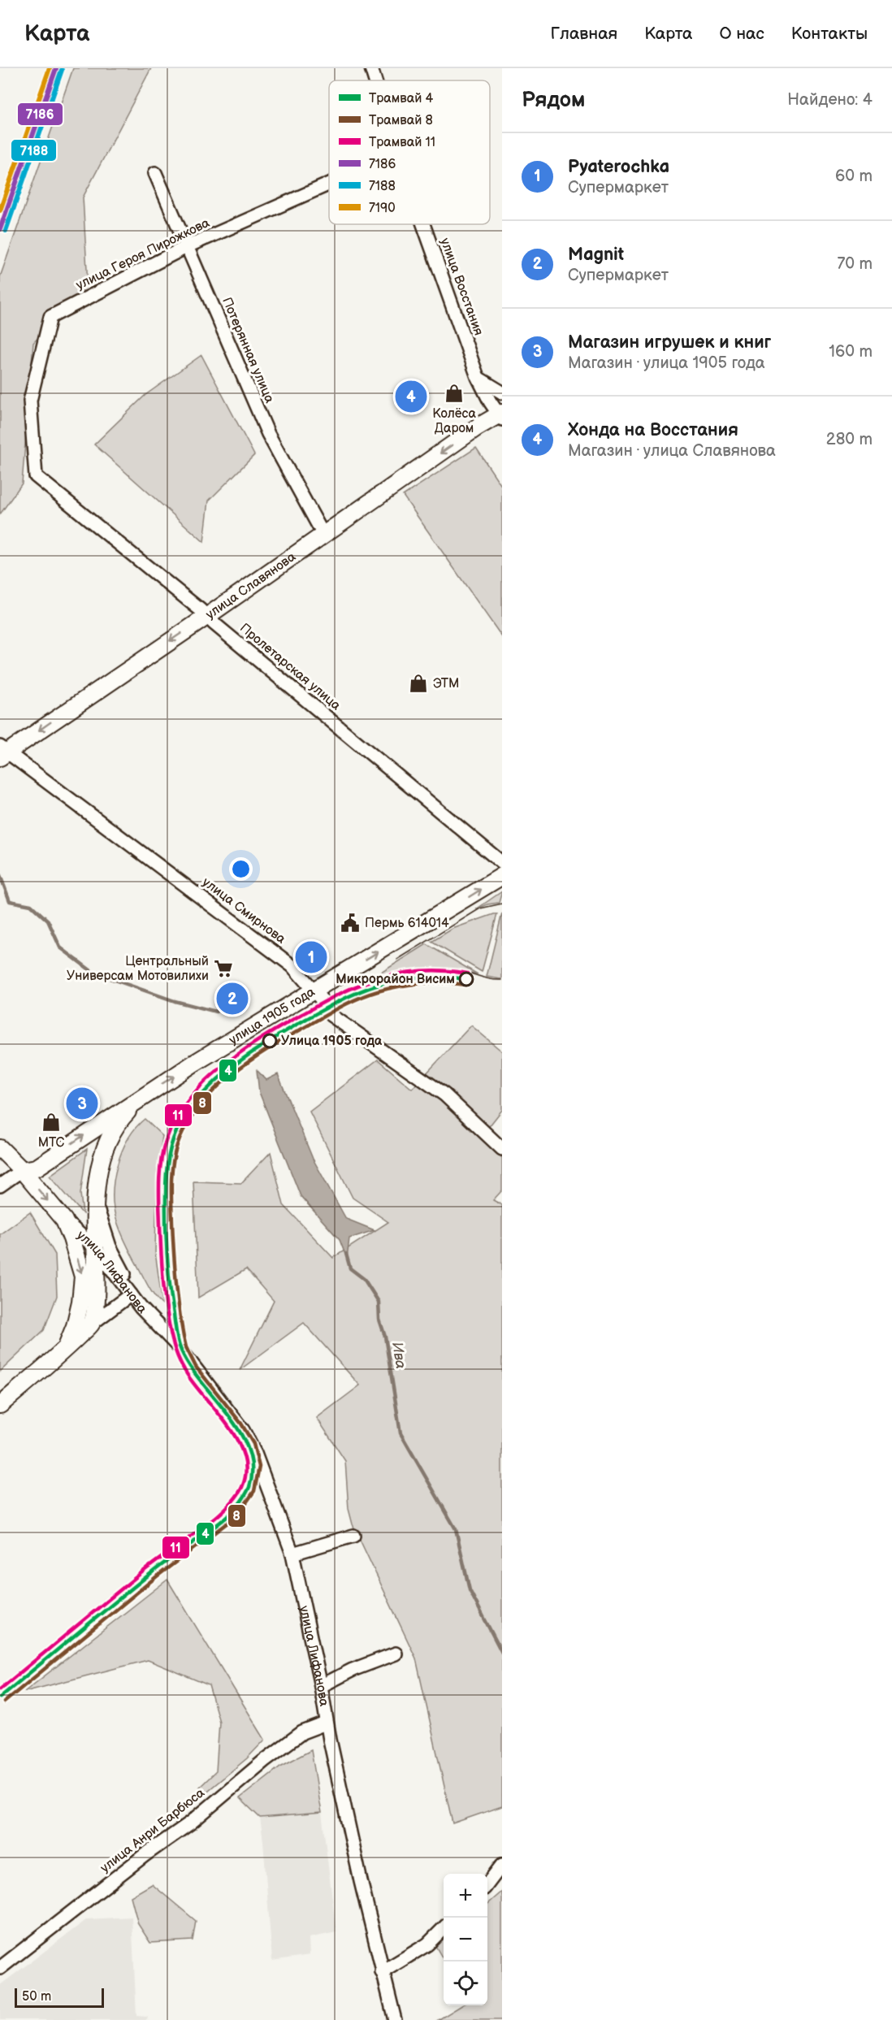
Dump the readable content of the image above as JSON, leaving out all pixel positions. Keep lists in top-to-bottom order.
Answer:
{
  "streets": {
    "main road": ["улица Славянова", "улица 1905 года"],
    "street": [
      "улица Героя Пирожкова",
      "улица Восстания",
      "Потерянная улица",
      "Пролетарская улица",
      "улица Смирнова",
      "улица Лифанова",
      "улица Анри Барбюса"
    ]
  },
  "crossings": [
    ["улица Героя Пирожкова", "Потерянная улица"],
    ["улица Героя Пирожкова", "Пролетарская улица"],
    ["улица Восстания", "улица Славянова"],
    ["Потерянная улица", "улица Славянова"],
    ["улица Славянова", "Пролетарская улица"],
    ["улица Славянова", "улица Смирнова"],
    ["улица Смирнова", "улица 1905 года"],
    ["улица 1905 года", "улица Лифанова"],
    ["улица Лифанова", "улица Анри Барбюса"]
  ],
  "one_way": ["улица Славянова", "улица 1905 года"],
  "water": ["Ива"],
  "places": {
    "shop": ["Колёса Даром", "ЭТМ", "МТС"],
    "public building": ["Пермь 614014"],
    "supermarket": ["Центральный Универсам Мотовилихи"],
    "other": ["Микрорайон Висим", "Улица 1905 года"]
  },
  "lines": [
    "transit line 7186",
    "transit line 7190",
    "transit line 7188",
    "tram line 11",
    "tram line 4",
    "tram line 8"
  ],
  "legend": [
    "Трамвай 4",
    "Трамвай 8",
    "Трамвай 11",
    "7186",
    "7188",
    "7190"
  ],
  "scale_bar": "50 m",
  "page": {
    "header": "Карта",
    "nav": [
      "Главная",
      "Карта",
      "О нас",
      "Контакты"
    ],
    "heading": ["Рядом", "Найдено: 4"],
    "list": [
      {
        "mark": "1",
        "name": "Pyaterochka",
        "note": "Супермаркет",
        "value": "60 m"
      },
      {
        "mark": "2",
        "name": "Magnit",
        "note": "Супермаркет",
        "value": "70 m"
      },
      {
        "mark": "3",
        "name": "Магазин игрушек и книг",
        "note": "Магазин · улица 1905 года",
        "value": "160 m"
      },
      {
        "mark": "4",
        "name": "Хонда на Восстания",
        "note": "Магазин · улица Славянова",
        "value": "280 m"
      }
    ],
    "pins": [
      "4",
      "1",
      "2",
      "3"
    ],
    "map_buttons": ["+", "−"],
    "scale": "50 m"
  }
}
